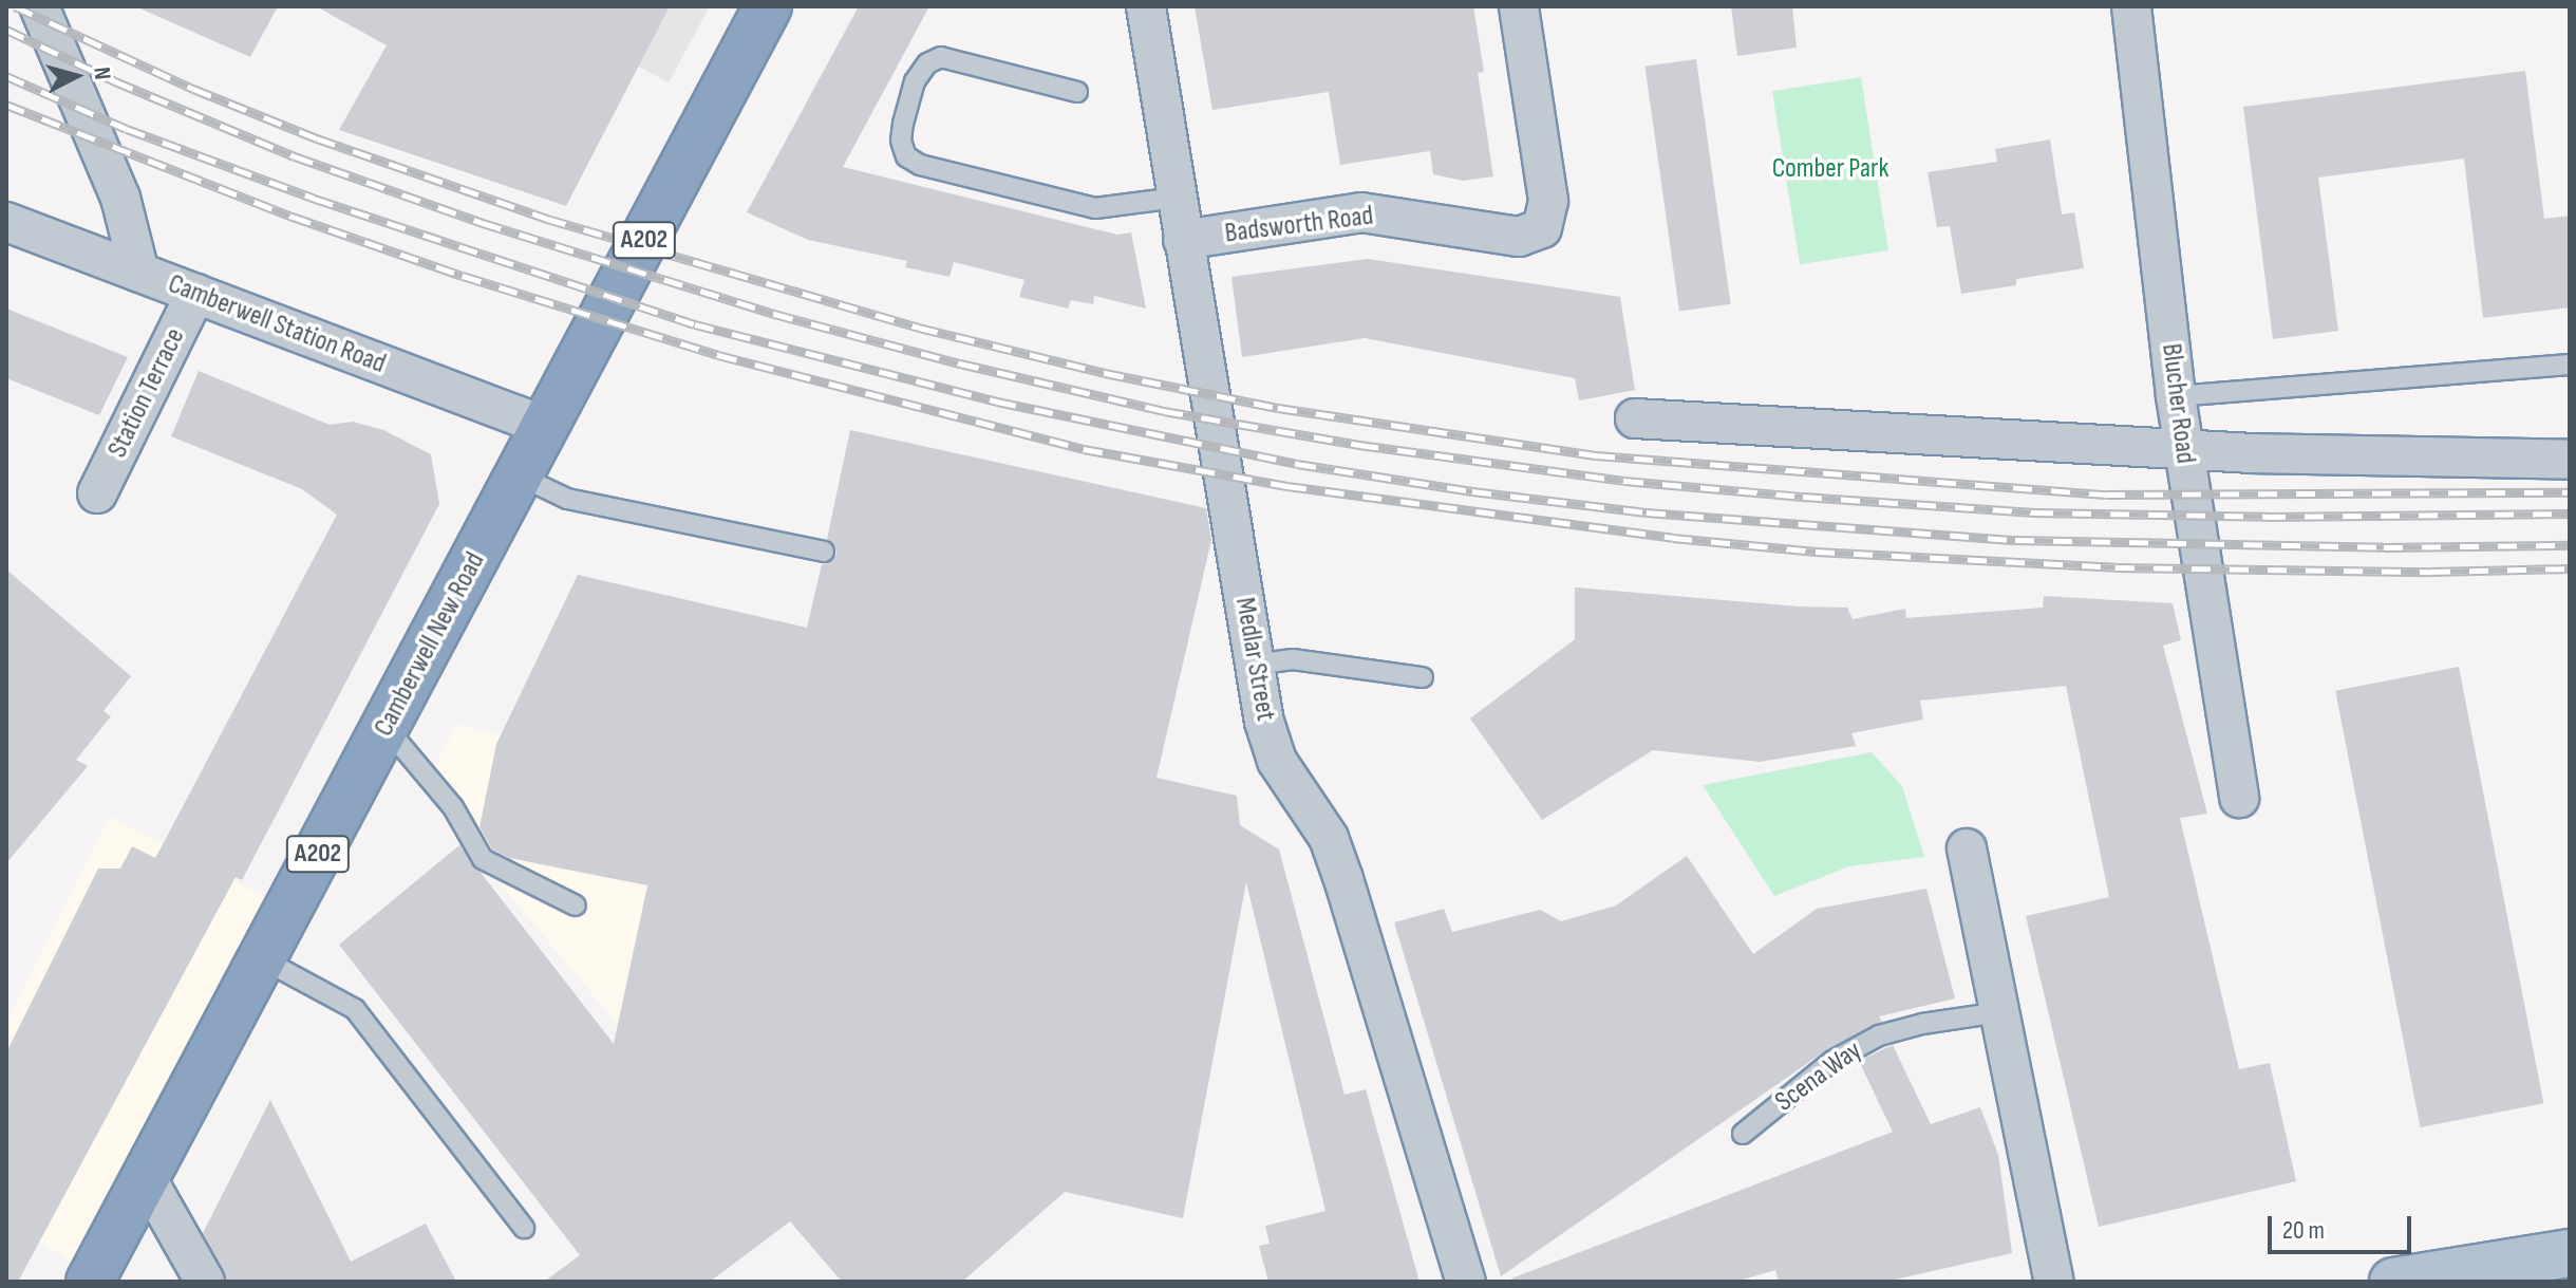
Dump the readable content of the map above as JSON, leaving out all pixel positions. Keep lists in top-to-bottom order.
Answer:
{
  "streets": {
    "highway": ["A202", "Camberwell New Road"],
    "street": [
      "Badsworth Road",
      "Camberwell Station Road",
      "Station Terrace",
      "Blucher Road",
      "Medlar Street"
    ],
    "lane": ["Scena Way"]
  },
  "crossings": [
    ["Badsworth Road", "Medlar Street"],
    ["Camberwell Station Road", "Station Terrace"],
    ["Camberwell Station Road", "Camberwell New Road"]
  ],
  "parks": ["Comber Park"],
  "scale_bar": "20 m",
  "north": "right"
}
